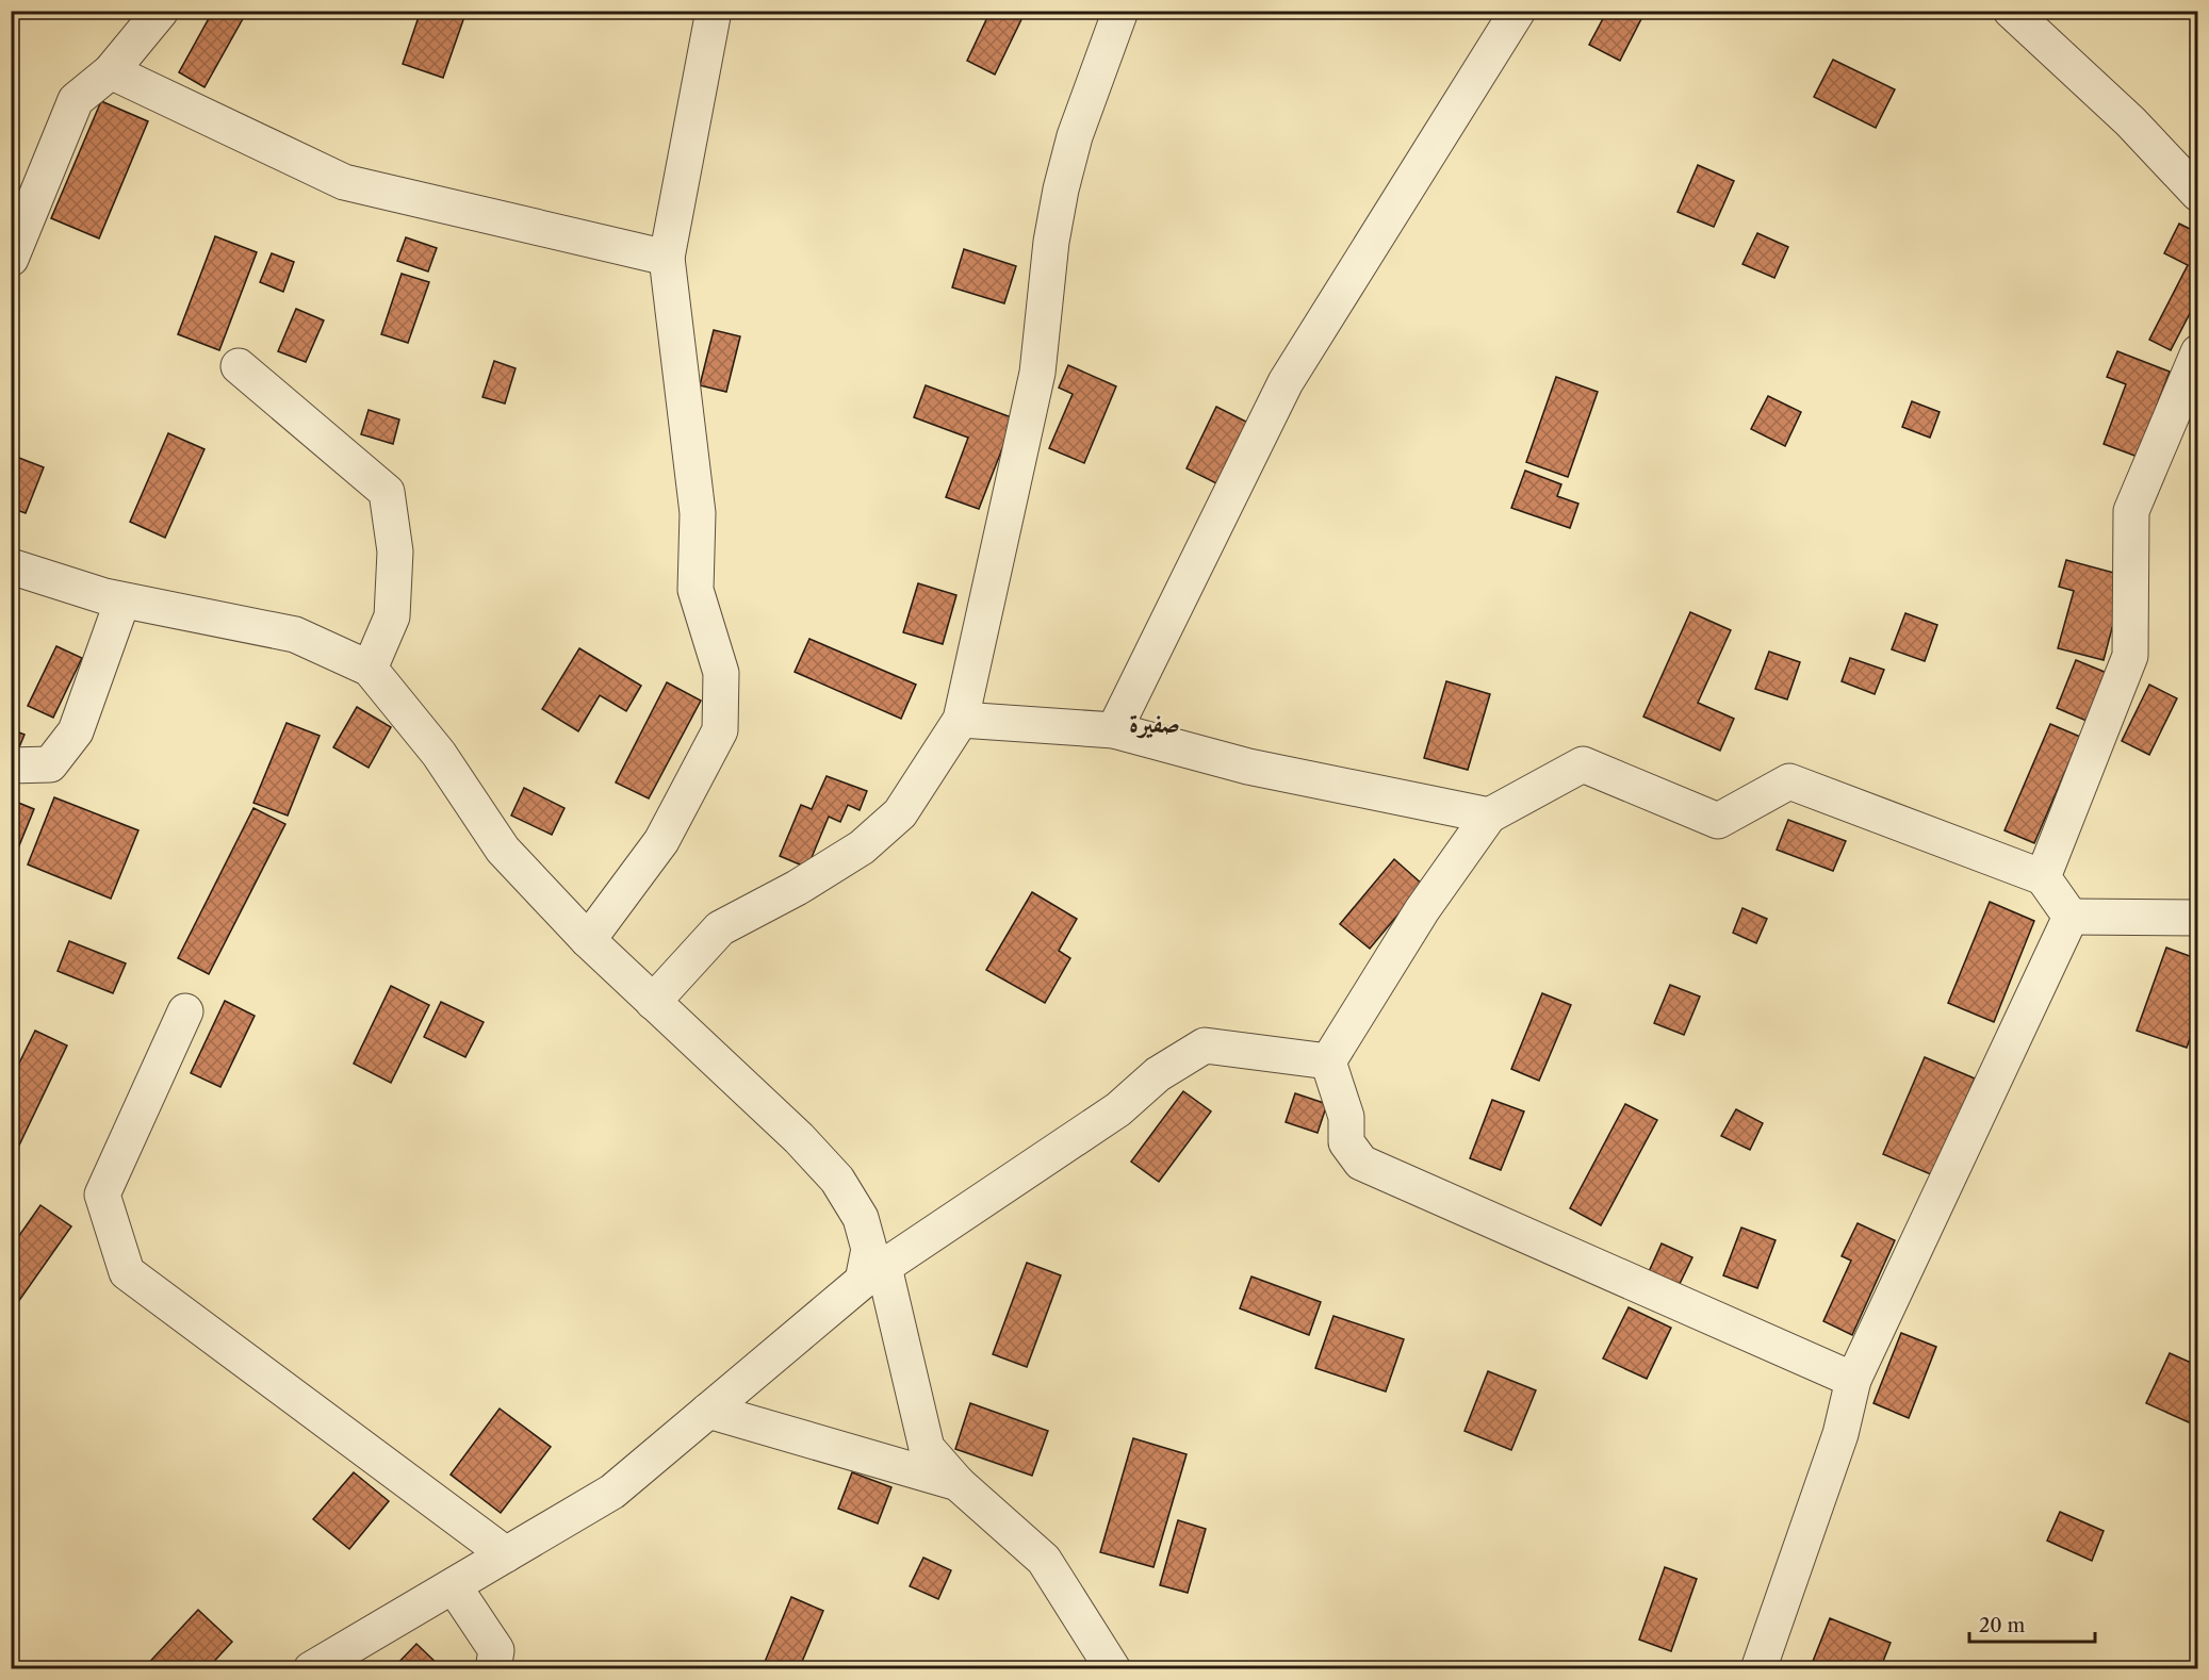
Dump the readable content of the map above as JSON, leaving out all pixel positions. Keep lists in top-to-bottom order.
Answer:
{
  "districts": ["صفيرة"],
  "scale_bar": "20 m"
}
